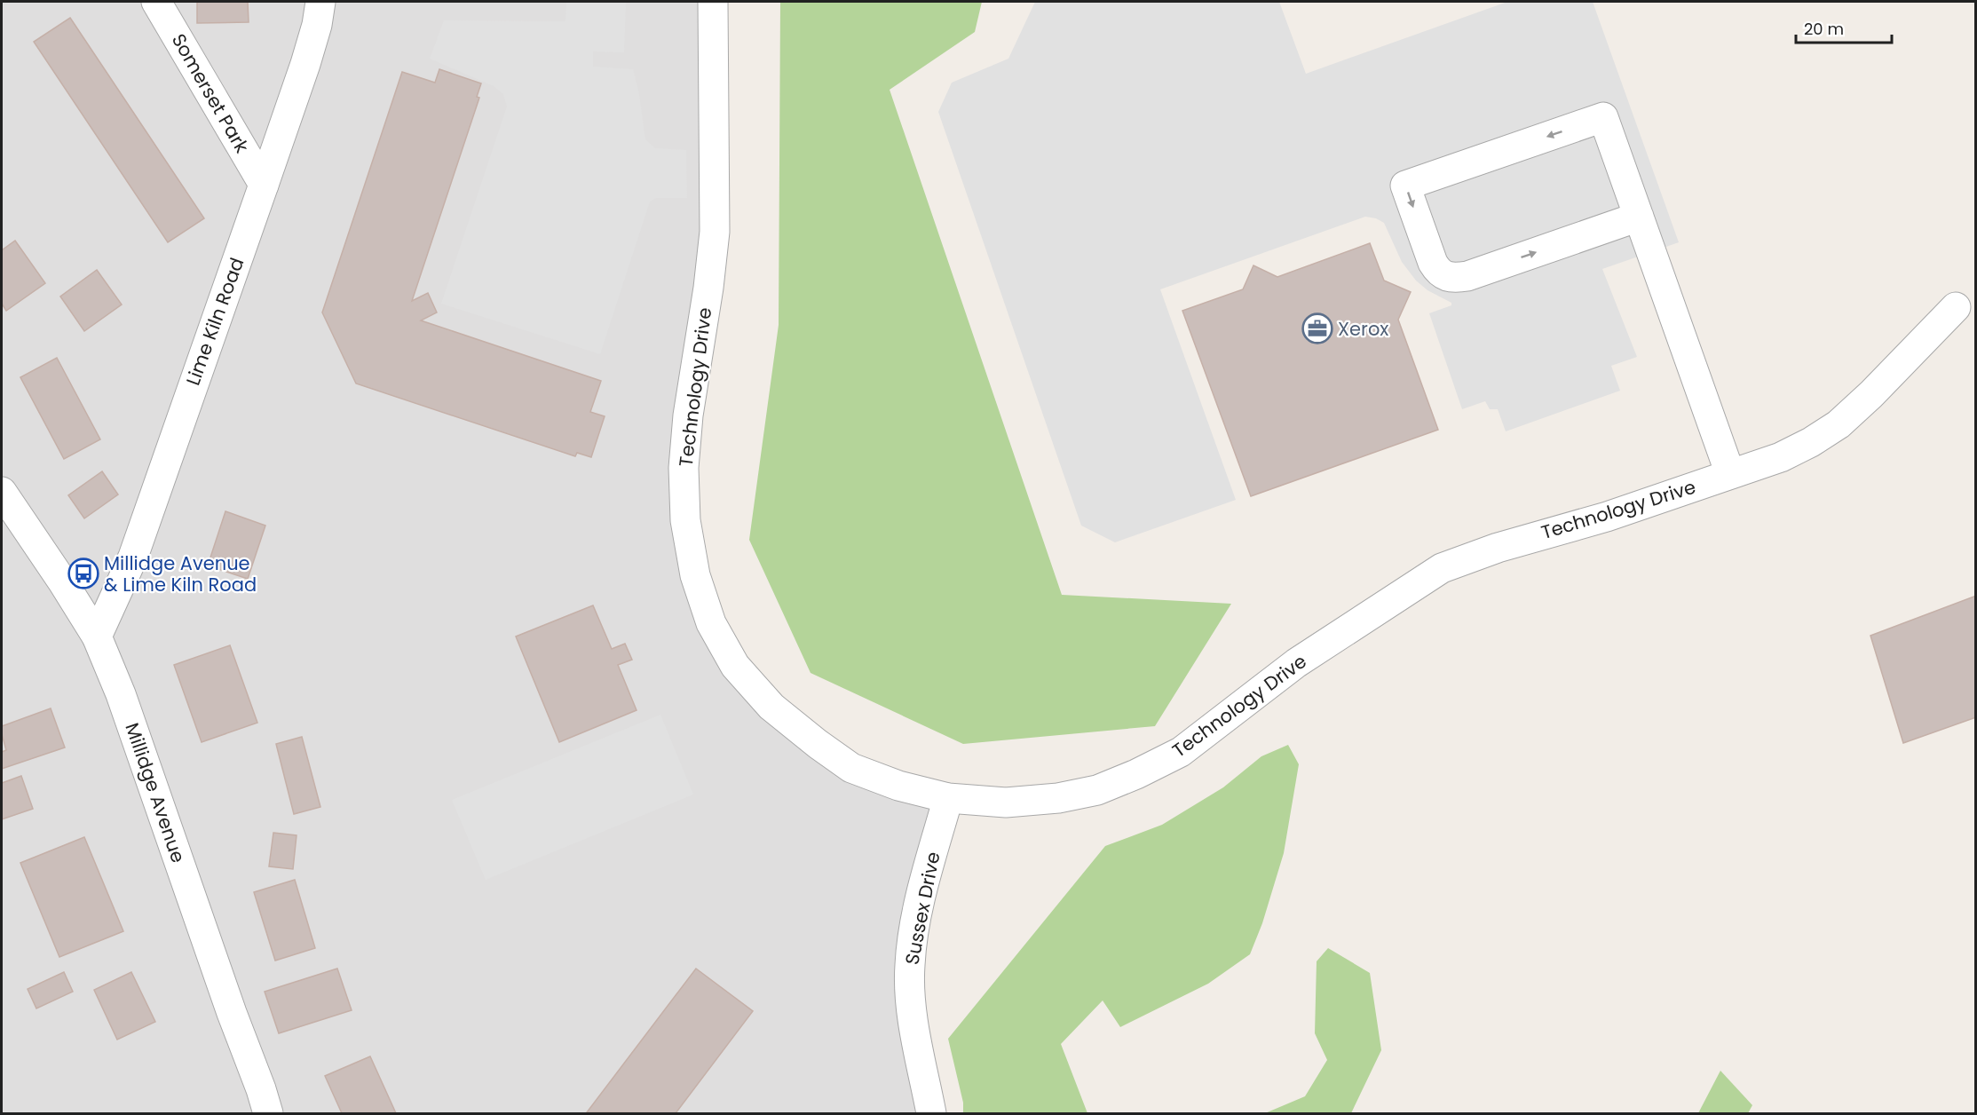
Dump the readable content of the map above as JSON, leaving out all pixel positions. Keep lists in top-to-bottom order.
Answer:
{
  "streets": {
    "street": [
      "Somerset Park",
      "Lime Kiln Road",
      "Technology Drive",
      "Millidge Avenue",
      "Sussex Drive"
    ]
  },
  "crossings": [
    ["Somerset Park", "Lime Kiln Road"],
    ["Lime Kiln Road", "Millidge Avenue"],
    ["Technology Drive", "Sussex Drive"]
  ],
  "places": {
    "office": ["Xerox"],
    "bus stop": ["Millidge Avenue & Lime Kiln Road"]
  },
  "scale_bar": "20 m"
}
